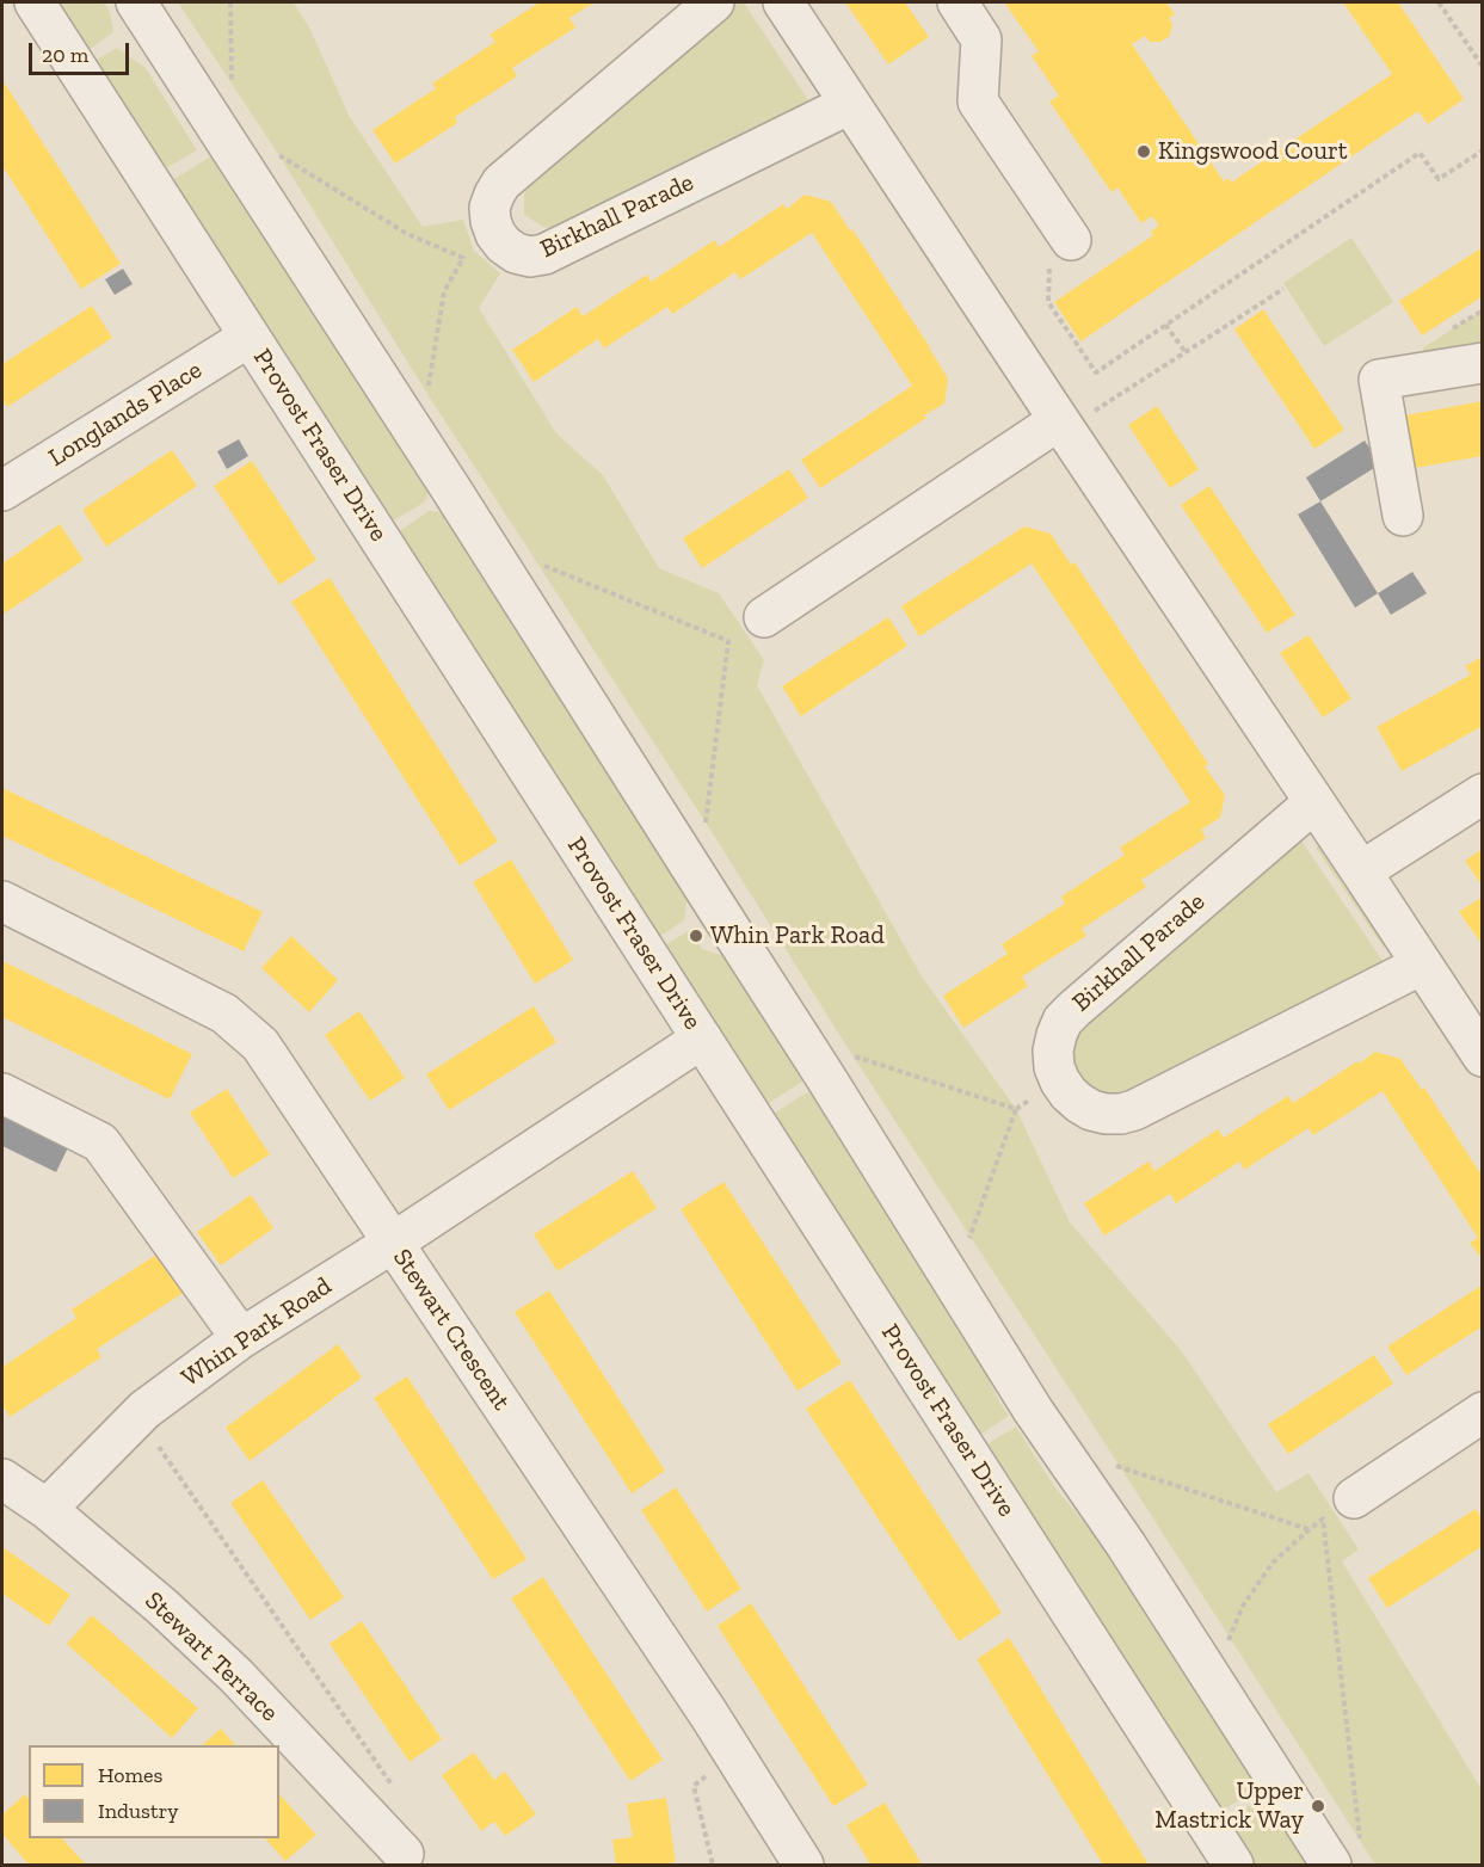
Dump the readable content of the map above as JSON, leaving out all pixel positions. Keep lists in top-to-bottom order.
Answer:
{
  "streets": {
    "street": [
      "Birkhall Parade",
      "Longlands Place",
      "Provost Fraser Drive",
      "Stewart Crescent",
      "Whin Park Road",
      "Stewart Terrace"
    ]
  },
  "crossings": [
    ["Longlands Place", "Provost Fraser Drive"],
    ["Provost Fraser Drive", "Whin Park Road"],
    ["Stewart Crescent", "Whin Park Road"],
    ["Whin Park Road", "Stewart Terrace"]
  ],
  "places": ["Kingswood Court", "Whin Park Road", "Upper Mastrick Way"],
  "legend": ["Homes", "Industry"],
  "scale_bar": "20 m"
}
